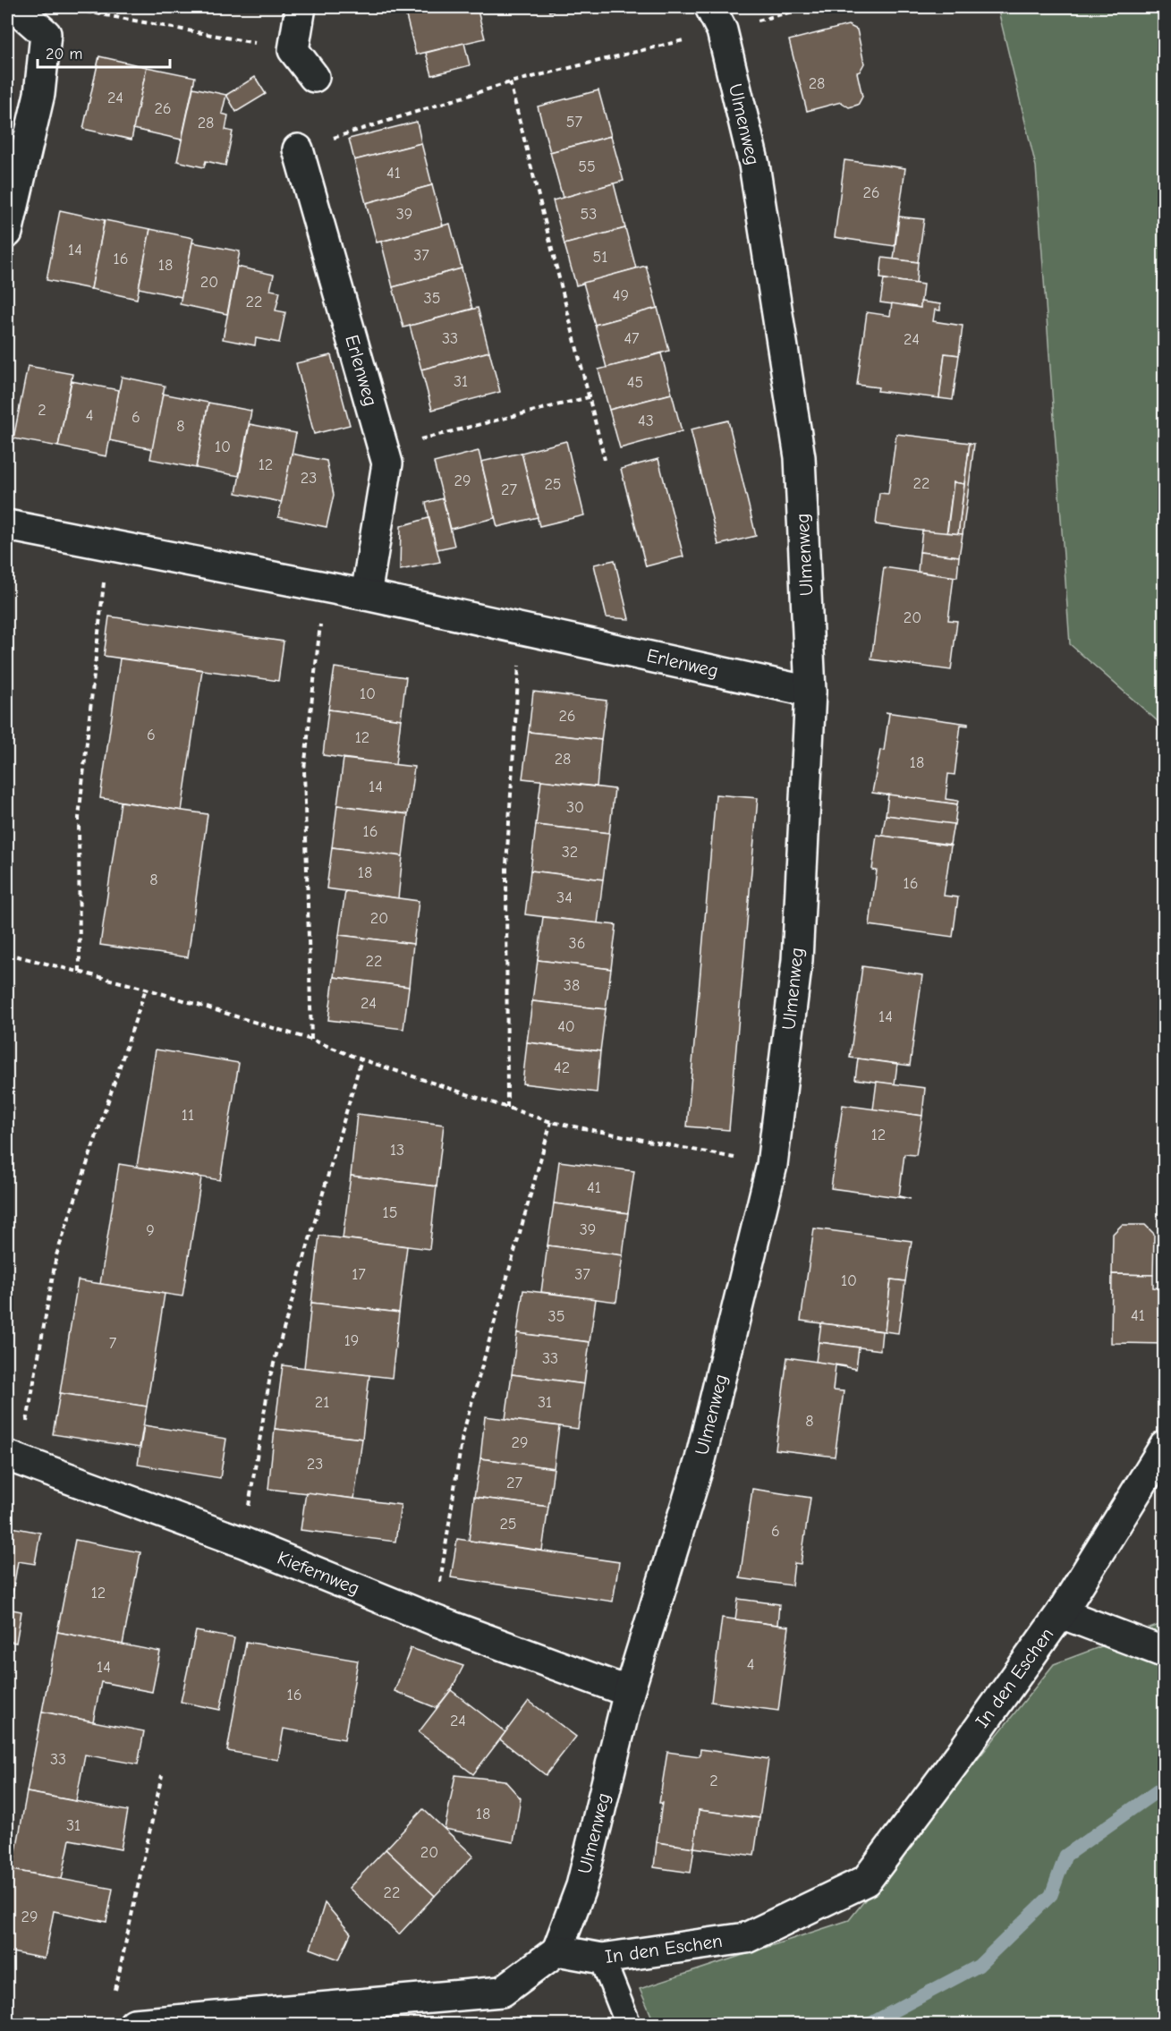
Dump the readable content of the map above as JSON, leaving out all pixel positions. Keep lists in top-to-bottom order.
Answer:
{
  "streets": {
    "street": [
      "Ulmenweg",
      "Erlenweg",
      "Kiefernweg",
      "In den Eschen"
    ]
  },
  "crossings": [
    ["Ulmenweg", "Erlenweg"],
    ["Ulmenweg", "Kiefernweg"],
    ["Ulmenweg", "In den Eschen"]
  ],
  "house_numbers": [
    "28",
    "24",
    "26",
    "57",
    "28",
    "55",
    "41",
    "26",
    "39",
    "53",
    "14",
    "37",
    "51",
    "16",
    "18",
    "20",
    "49",
    "35",
    "22",
    "33",
    "47",
    "24",
    "31",
    "45",
    "2",
    "4",
    "6",
    "43",
    "8",
    "10",
    "12",
    "23",
    "29",
    "22",
    "25",
    "27",
    "20",
    "10",
    "26",
    "6",
    "12",
    "28",
    "18",
    "14",
    "30",
    "16",
    "32",
    "18",
    "8",
    "16",
    "34",
    "20",
    "36",
    "22",
    "38",
    "24",
    "14",
    "40",
    "42",
    "11",
    "12",
    "13",
    "41",
    "15",
    "39",
    "9",
    "17",
    "37",
    "10",
    "41",
    "35",
    "19",
    "7",
    "33",
    "21",
    "31",
    "8",
    "29",
    "23",
    "27",
    "25",
    "6",
    "12",
    "4",
    "14",
    "16",
    "24",
    "33",
    "2",
    "18",
    "31",
    "20",
    "22",
    "29"
  ],
  "scale_bar": "20 m"
}
